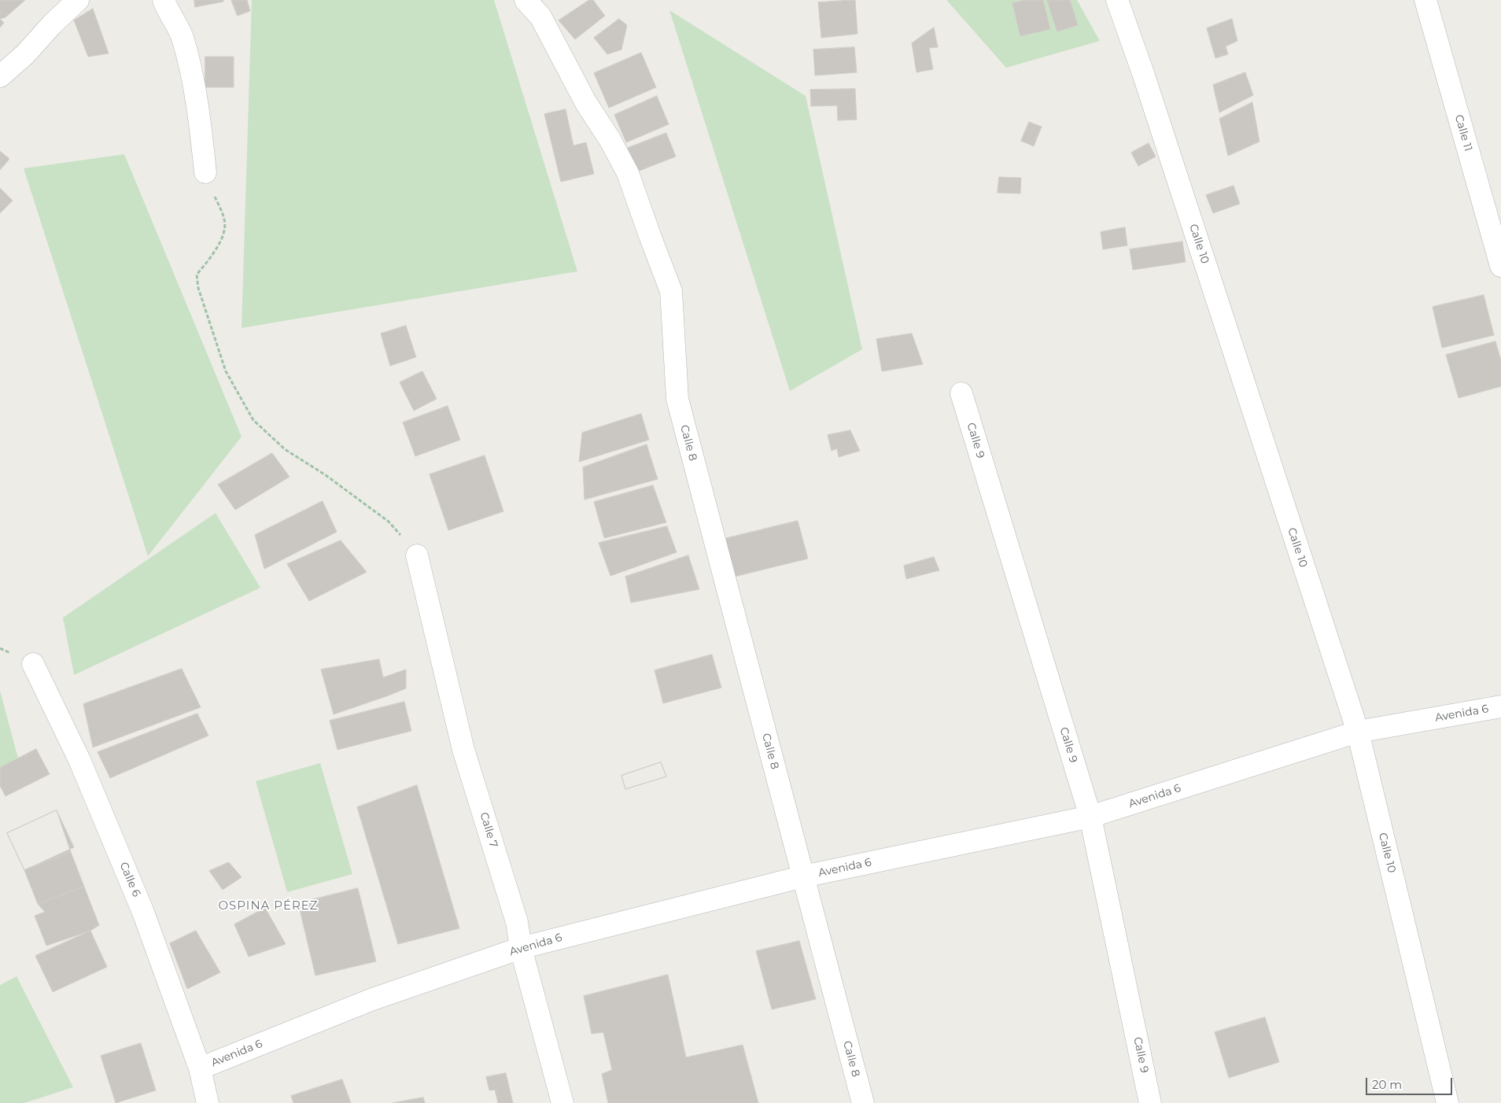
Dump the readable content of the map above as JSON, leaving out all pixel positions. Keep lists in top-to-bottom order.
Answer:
{
  "streets": {
    "street": [
      "Calle 11",
      "Calle 10",
      "Calle 9",
      "Calle 8",
      "Avenida 6",
      "Calle 7",
      "Calle 6"
    ]
  },
  "crossings": [
    ["Calle 10", "Avenida 6"],
    ["Calle 9", "Avenida 6"],
    ["Calle 8", "Avenida 6"],
    ["Avenida 6", "Calle 7"],
    ["Avenida 6", "Calle 6"]
  ],
  "districts": ["OSPINA PÉREZ"],
  "scale_bar": "20 m"
}
